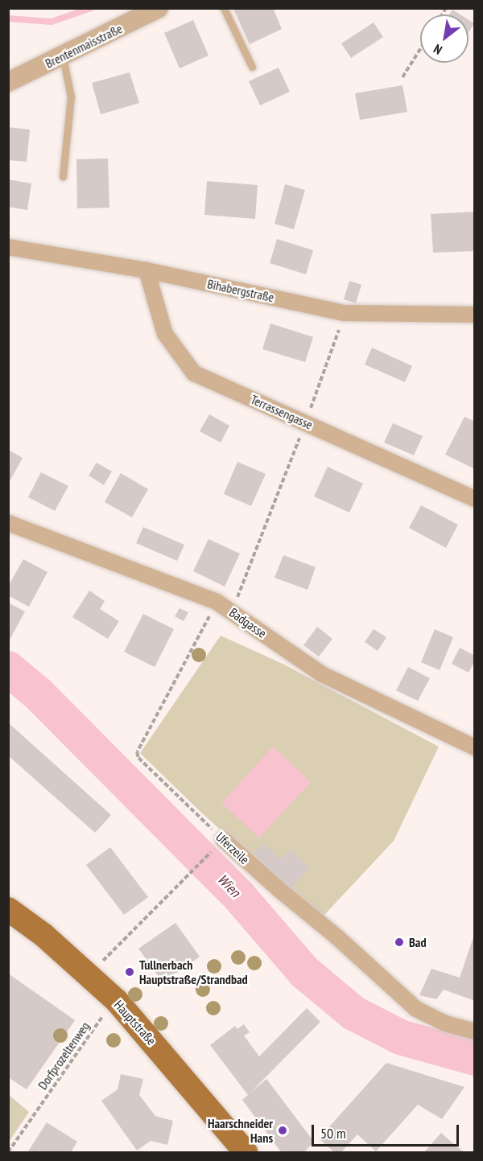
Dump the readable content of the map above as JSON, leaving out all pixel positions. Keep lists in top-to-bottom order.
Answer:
{
  "streets": {
    "main road": ["Hauptstraße"],
    "street": [
      "Brentenmaisstraße",
      "Bihabergstraße",
      "Terrassengasse",
      "Badgasse",
      "Uferzeile"
    ],
    "path": ["Dorfprozeltenweg"]
  },
  "crossings": [
    ["Bihabergstraße", "Terrassengasse"],
    ["Badgasse", "Uferzeile"],
    ["Hauptstraße", "Dorfprozeltenweg"]
  ],
  "water": ["Wien"],
  "places": ["Bad", "Tullnerbach Hauptstraße/Strandbad", "Haarschneider Hans"],
  "scale_bar": "50 m",
  "north": "bottom left"
}
